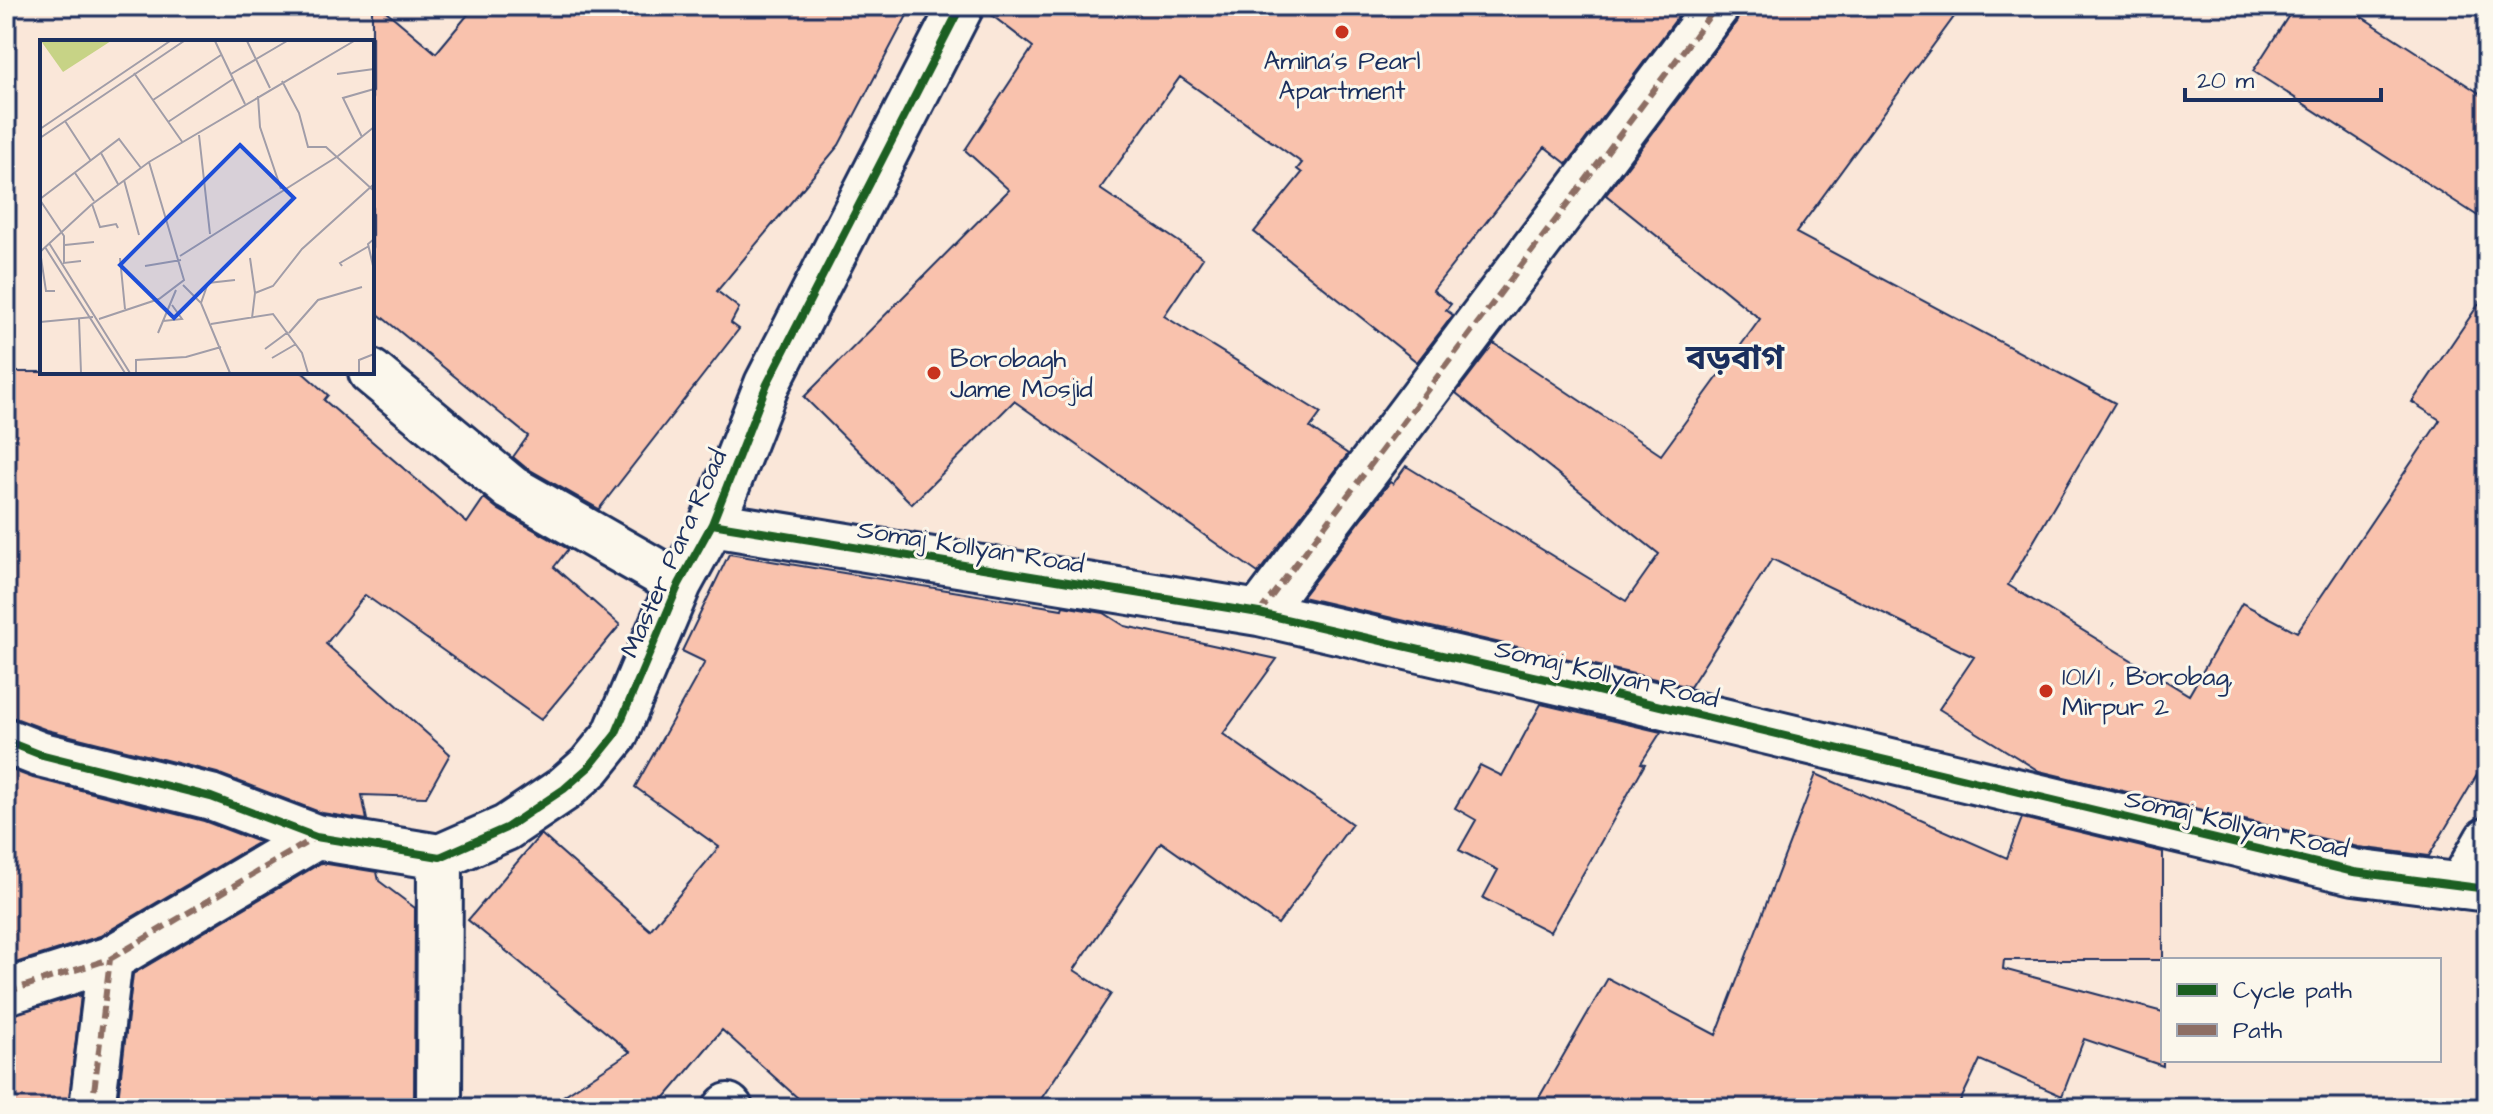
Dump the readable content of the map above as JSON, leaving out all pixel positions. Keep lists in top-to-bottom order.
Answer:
{
  "streets": {
    "street": ["Somaj Kollyan Road", "Master Para Road"]
  },
  "crossings": [
    ["Somaj Kollyan Road", "Master Para Road"]
  ],
  "districts": ["বড়বাগ"],
  "places": ["Amina's Pearl Apartment", "Borobagh Jame Mosjid", "101/1 , Borobag, Mirpur 2"],
  "legend": ["Cycle path", "Path"],
  "scale_bar": "20 m"
}
